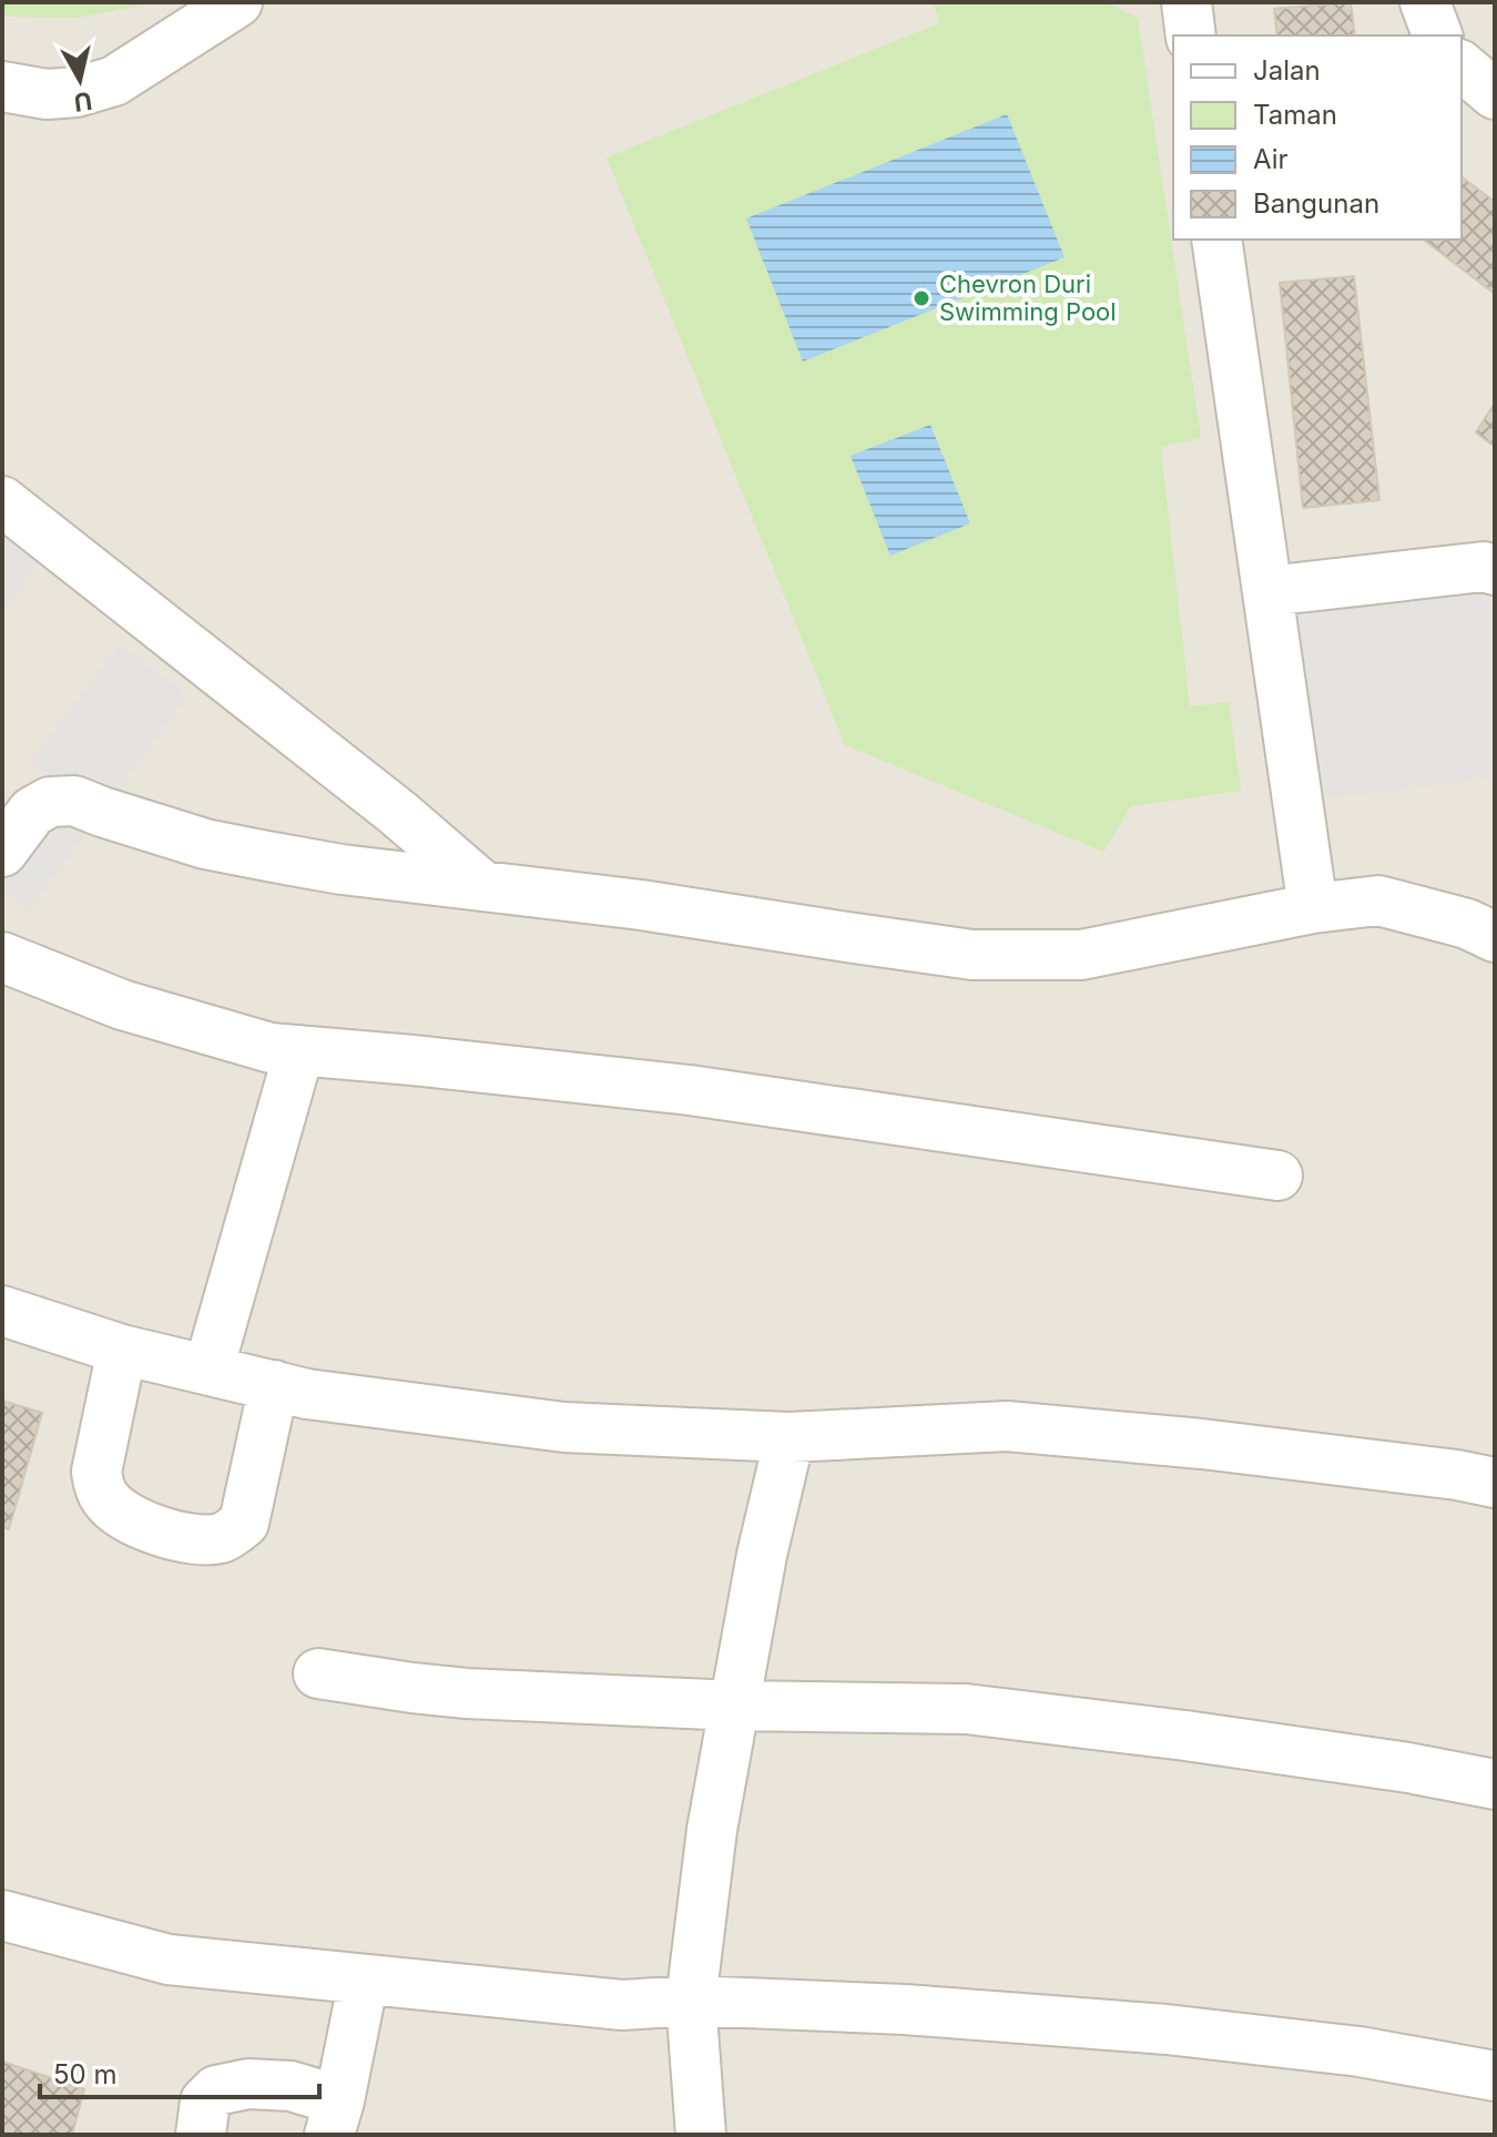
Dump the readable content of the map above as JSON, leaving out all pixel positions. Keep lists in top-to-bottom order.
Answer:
{
  "places": ["Chevron Duri Swimming Pool"],
  "legend": [
    "Jalan",
    "Taman",
    "Air",
    "Bangunan"
  ],
  "scale_bar": "50 m",
  "north": "bottom"
}
